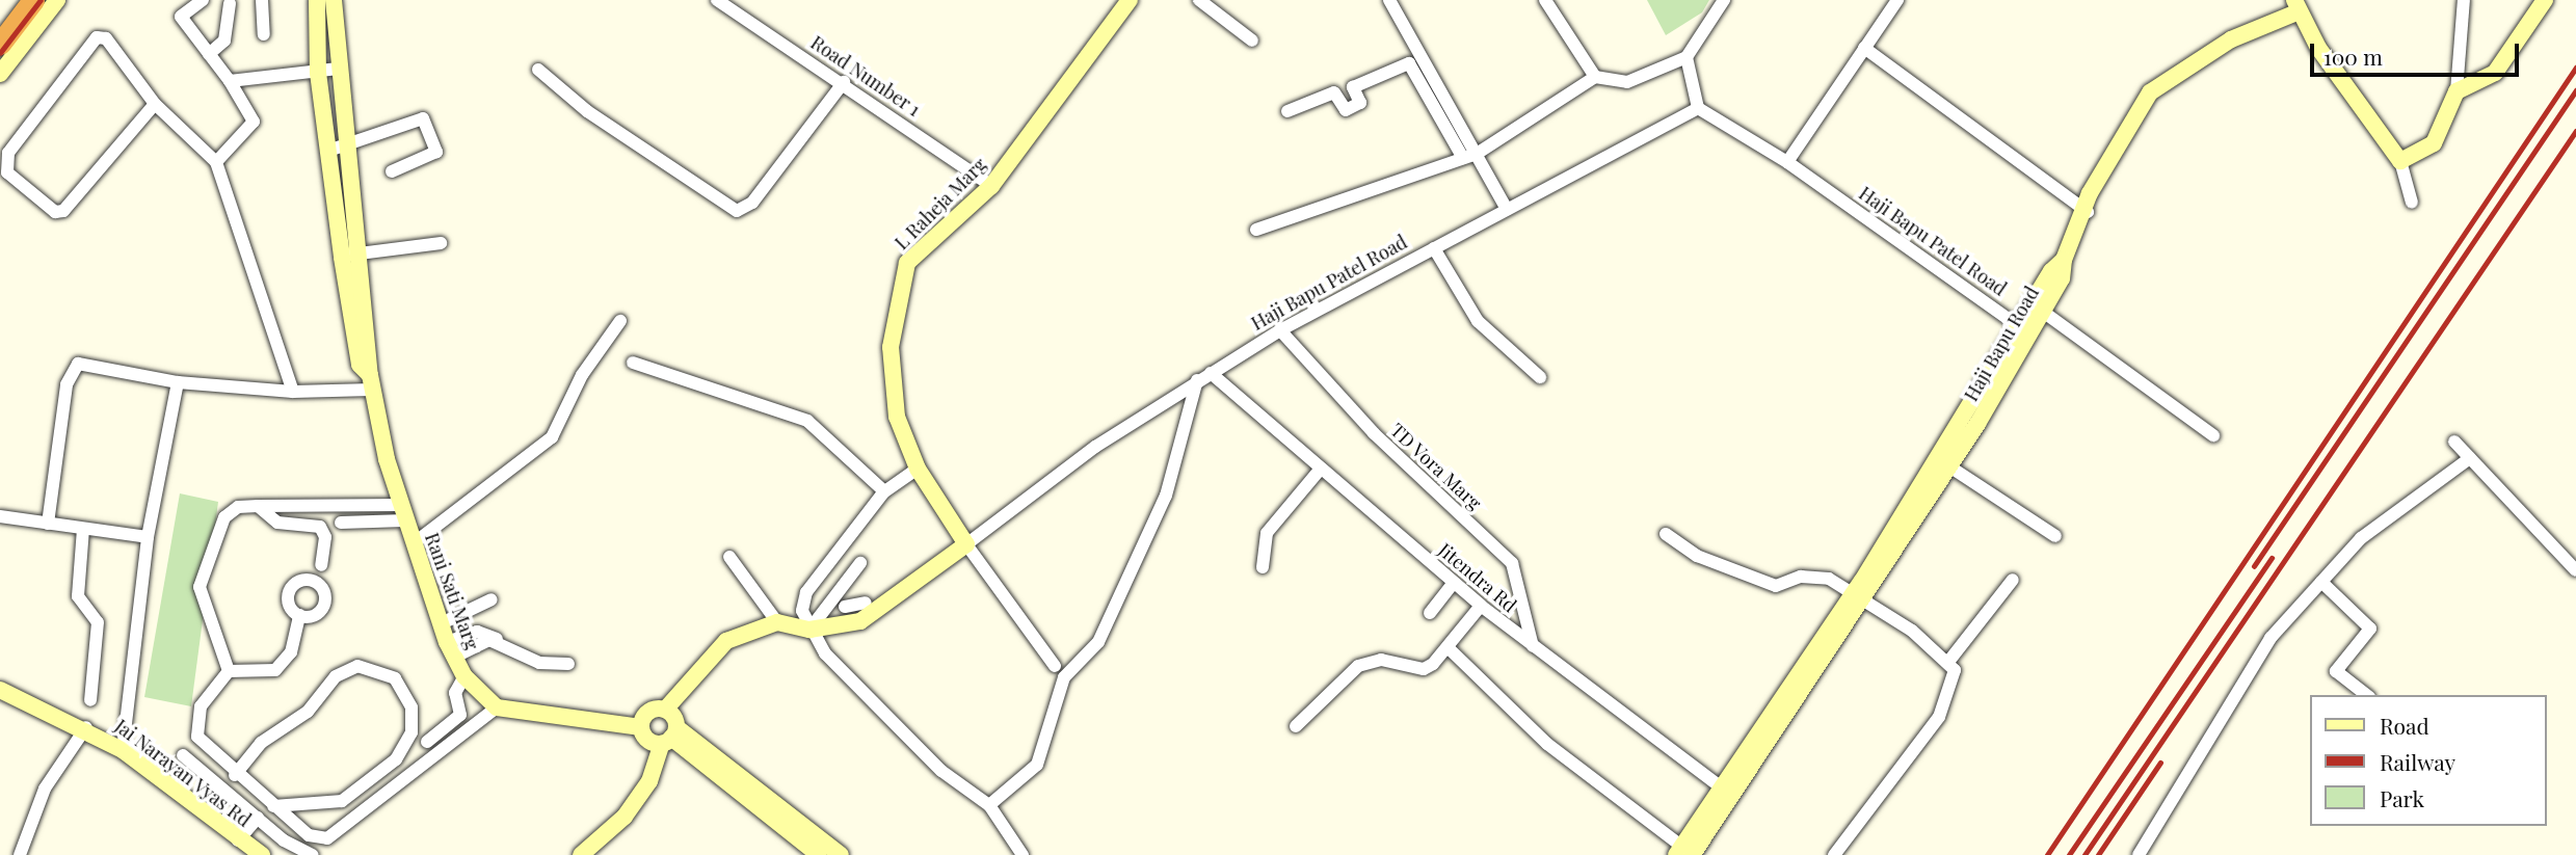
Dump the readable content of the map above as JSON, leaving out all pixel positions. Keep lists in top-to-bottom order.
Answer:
{
  "streets": {
    "street": [
      "Road Number 1",
      "L Raheja Marg",
      "Haji Bapu Patel Road",
      "Haji Bapu Road",
      "TD Vora Marg",
      "Jitendra Rd",
      "Rani Sati Marg",
      "Jai Narayan Vyas Rd"
    ]
  },
  "crossings": [
    ["Road Number 1", "L Raheja Marg"],
    ["L Raheja Marg", "Haji Bapu Patel Road"],
    ["Haji Bapu Patel Road", "Haji Bapu Road"],
    ["Haji Bapu Patel Road", "TD Vora Marg"],
    ["Haji Bapu Patel Road", "Jitendra Rd"],
    ["Haji Bapu Road", "Jitendra Rd"],
    ["TD Vora Marg", "Jitendra Rd"]
  ],
  "legend": ["Road", "Railway", "Park"],
  "scale_bar": "100 m"
}
